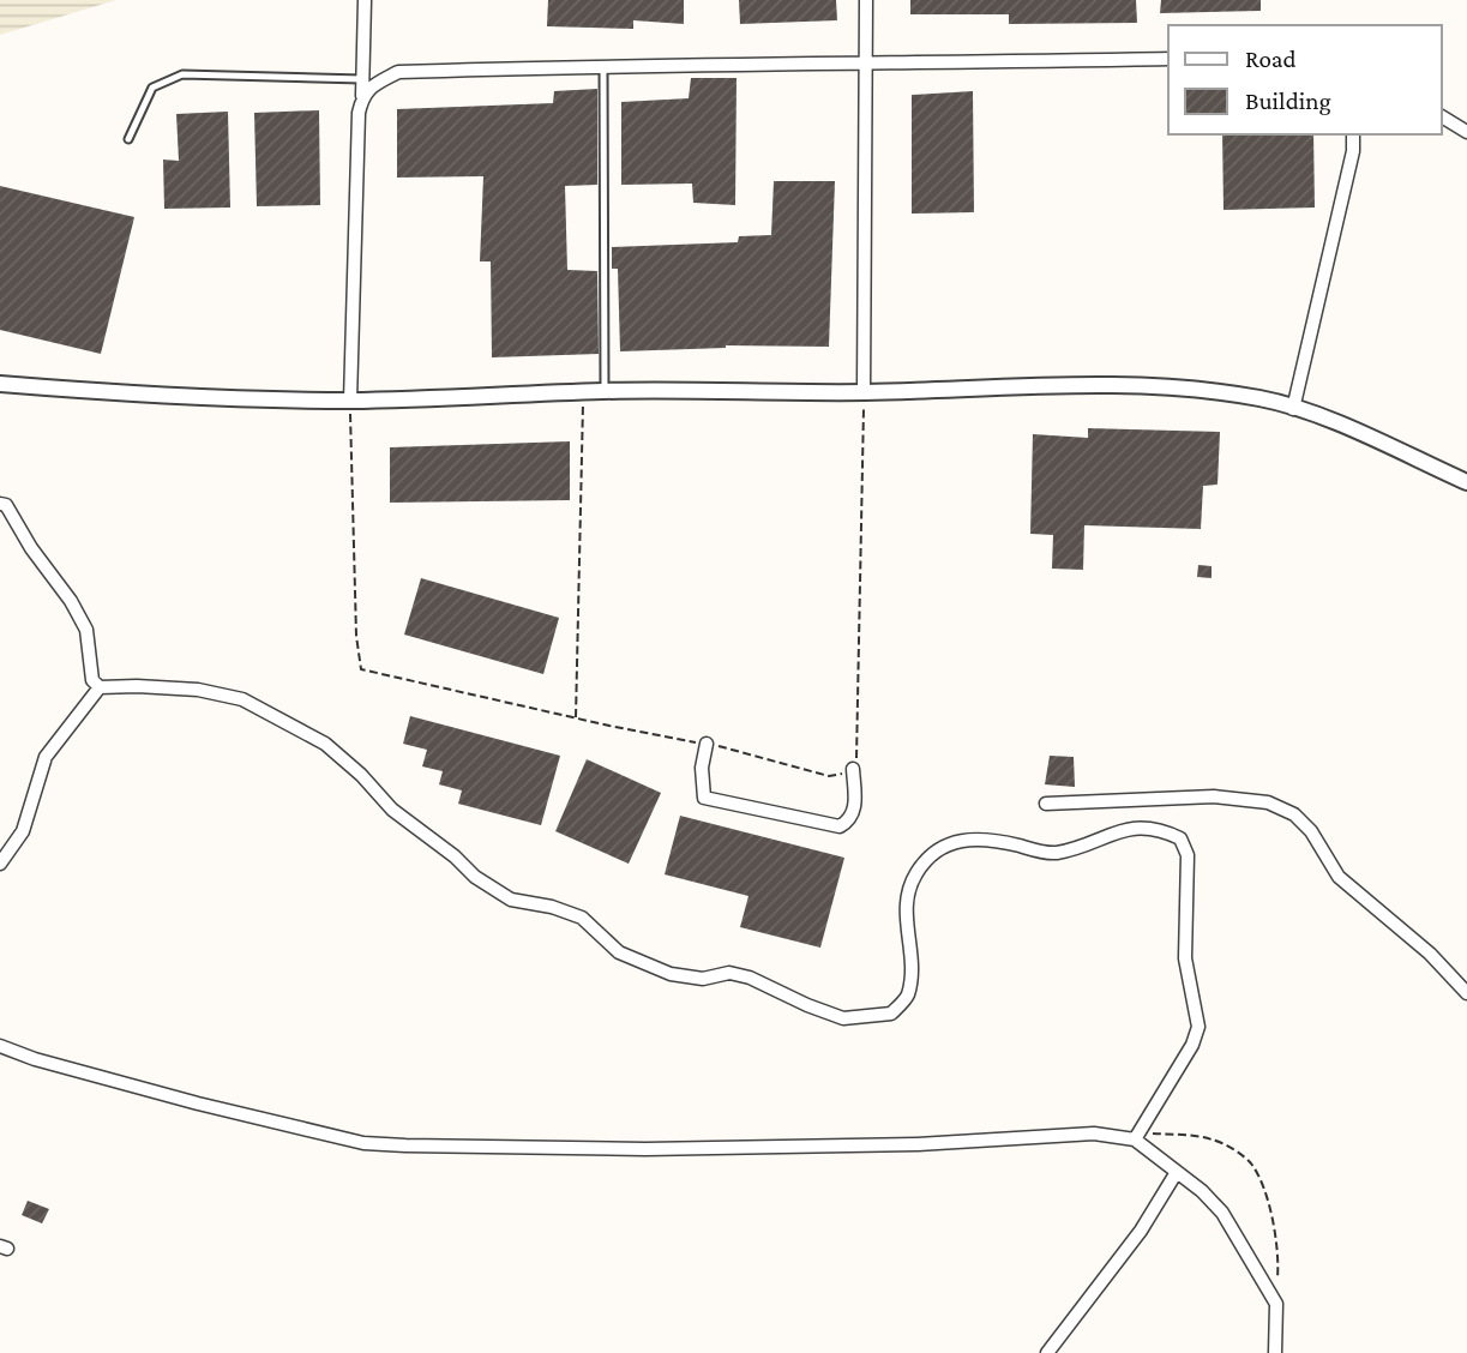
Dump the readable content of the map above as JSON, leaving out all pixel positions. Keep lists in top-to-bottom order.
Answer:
{
  "legend": ["Road", "Building"]
}
